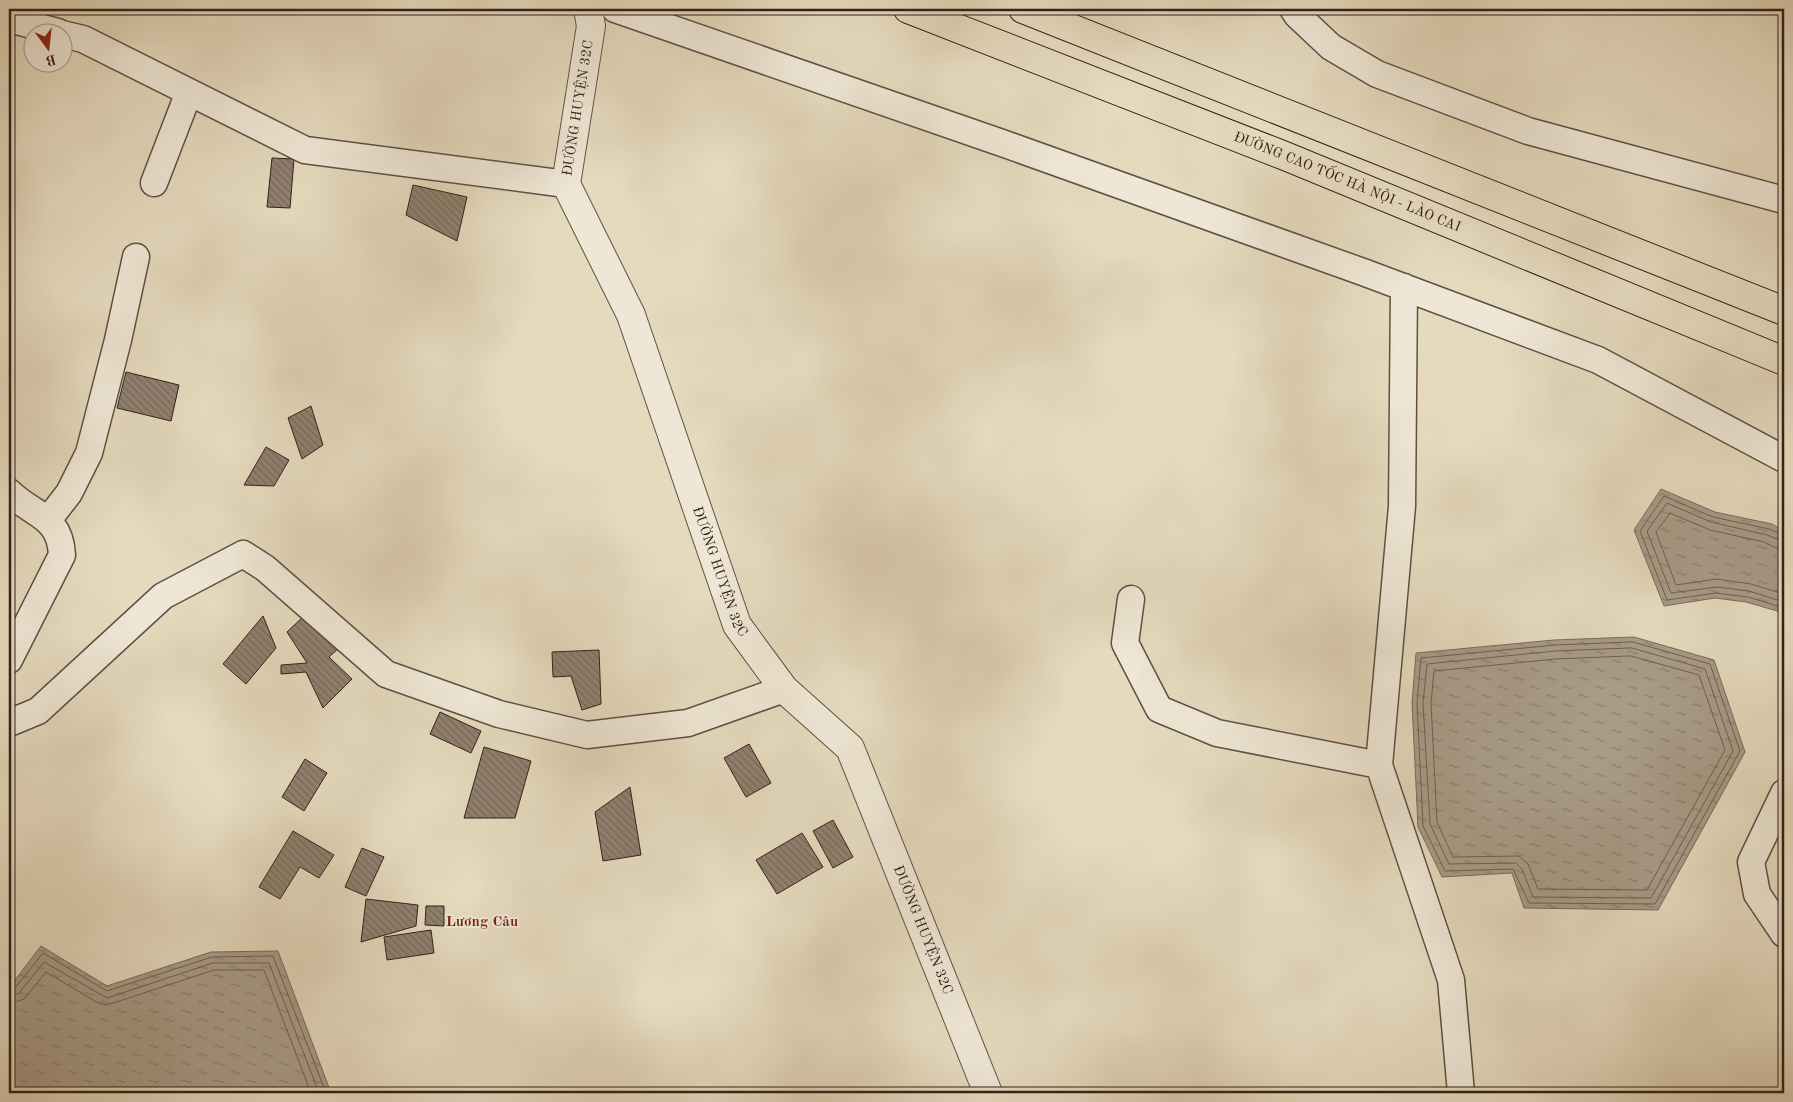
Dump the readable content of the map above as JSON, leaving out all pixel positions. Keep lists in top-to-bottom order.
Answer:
{
  "streets": {
    "highway": ["ĐƯỜNG CAO TỐC HÀ NỘI - LÀO CAI"],
    "street": ["ĐƯỜNG HUYỆN 32C"]
  },
  "districts": ["Lương Câu"],
  "north": "bottom"
}
